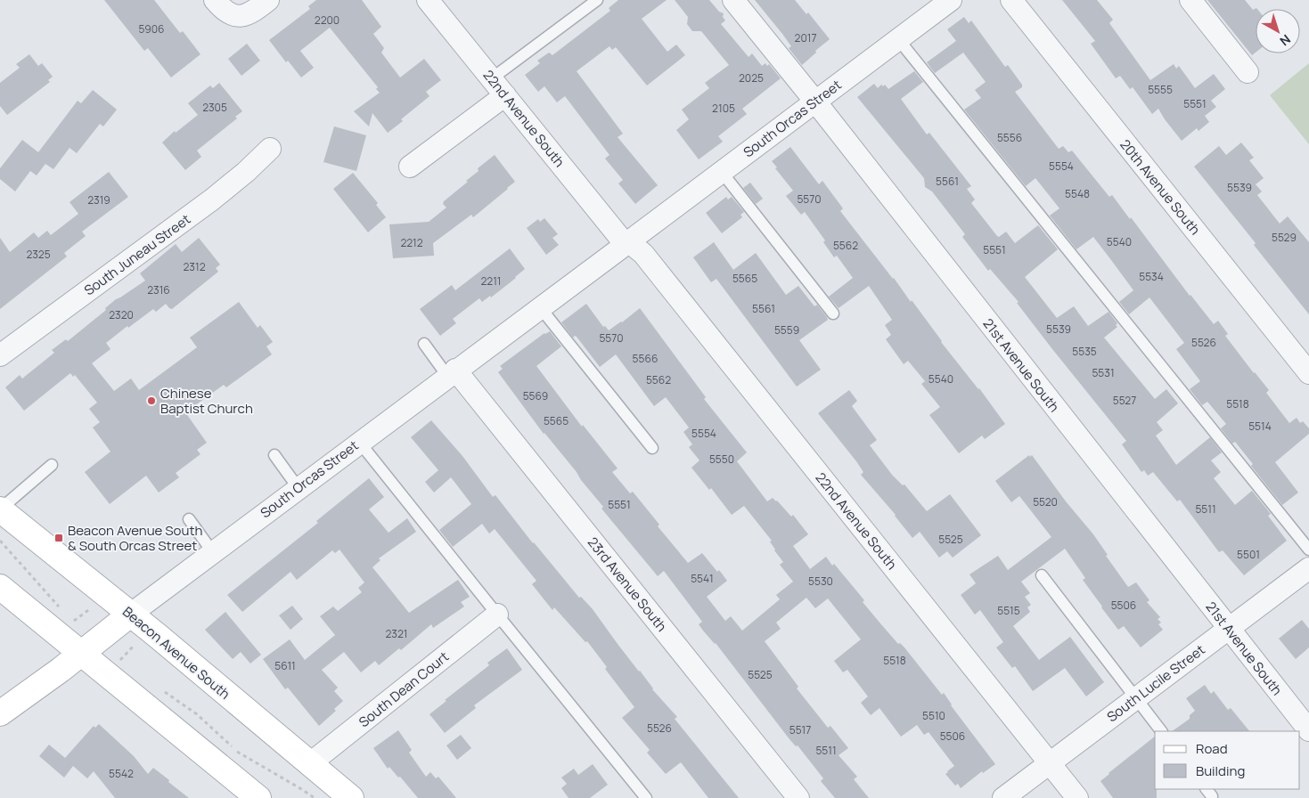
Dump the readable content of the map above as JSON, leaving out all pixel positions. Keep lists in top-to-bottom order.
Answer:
{
  "streets": {
    "main road": ["South Orcas Street", "Beacon Avenue South"],
    "street": [
      "22nd Avenue South",
      "20th Avenue South",
      "South Juneau Street",
      "21st Avenue South",
      "23rd Avenue South",
      "South Lucile Street",
      "South Dean Court"
    ]
  },
  "crossings": [
    ["22nd Avenue South", "South Orcas Street"],
    ["22nd Avenue South", "South Lucile Street"],
    ["South Orcas Street", "21st Avenue South"],
    ["South Orcas Street", "23rd Avenue South"],
    ["South Orcas Street", "Beacon Avenue South"],
    ["21st Avenue South", "South Lucile Street"],
    ["Beacon Avenue South", "South Dean Court"]
  ],
  "places": {
    "other": ["Chinese Baptist Church"],
    "transit": ["Beacon Avenue South & South Orcas Street"]
  },
  "house_numbers": [
    "2200",
    "5906",
    "2017",
    "2025",
    "5555",
    "5551",
    "2305",
    "2105",
    "5556",
    "5554",
    "5561",
    "5539",
    "5548",
    "5570",
    "2319",
    "5529",
    "5540",
    "2212",
    "5562",
    "5551",
    "2325",
    "2312",
    "5534",
    "5565",
    "2211",
    "2316",
    "5561",
    "2320",
    "5539",
    "5559",
    "5570",
    "5526",
    "5535",
    "5566",
    "5531",
    "5540",
    "5562",
    "5569",
    "5527",
    "5518",
    "5565",
    "5514",
    "5554",
    "5550",
    "5520",
    "5551",
    "5511",
    "5525",
    "5501",
    "5541",
    "5530",
    "5506",
    "5515",
    "2321",
    "5518",
    "5611",
    "5525",
    "5510",
    "5526",
    "5517",
    "5506",
    "5511",
    "5542"
  ],
  "legend": ["Road", "Building"],
  "north": "bottom right"
}
